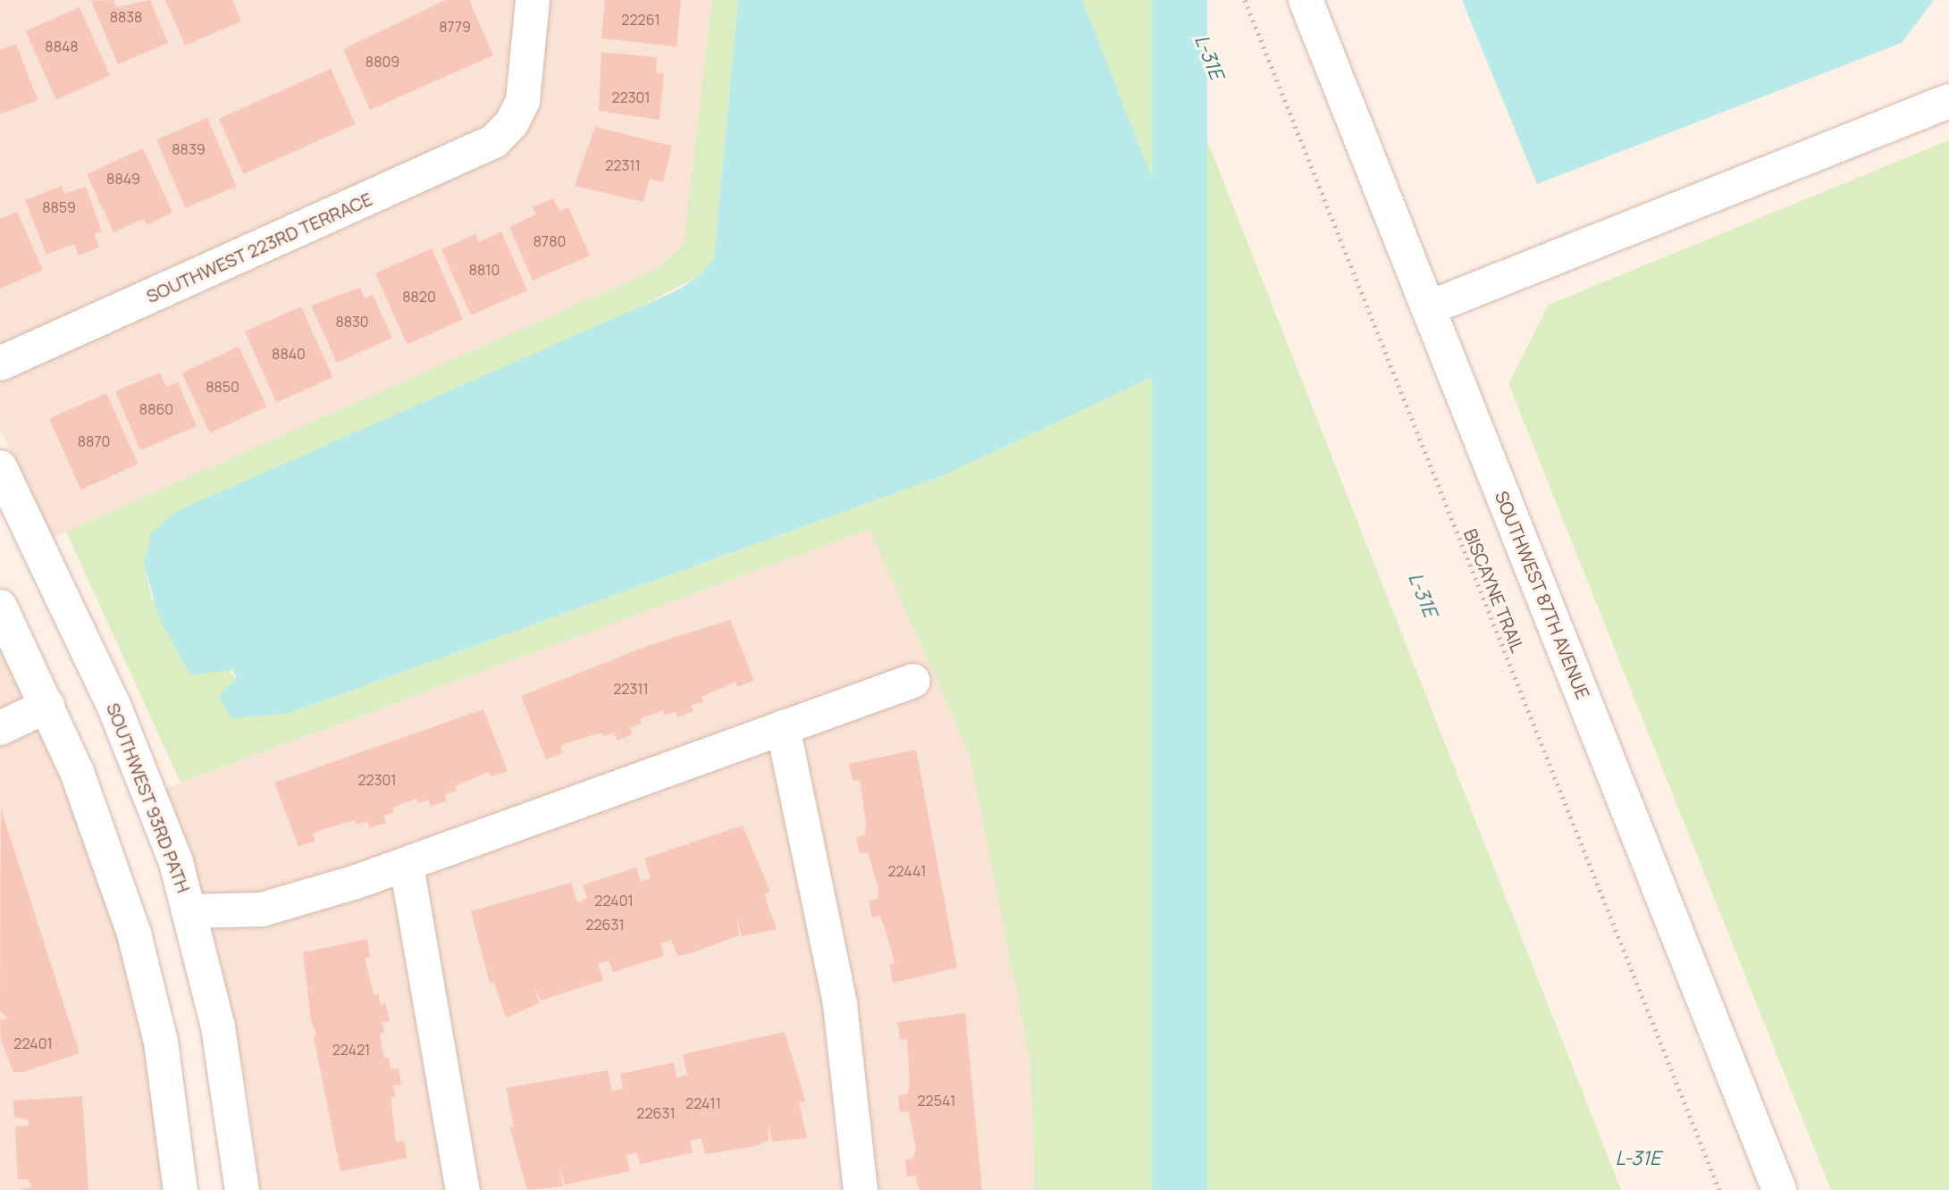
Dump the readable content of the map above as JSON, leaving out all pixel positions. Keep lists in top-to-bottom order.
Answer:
{
  "streets": {
    "street": ["SOUTHWEST 223RD TERRACE", "SOUTHWEST 87TH AVENUE", "SOUTHWEST 93RD PATH"],
    "path": ["BISCAYNE TRAIL"]
  },
  "water": ["L-31E"],
  "house_numbers": [
    "8838",
    "22261",
    "8779",
    "8848",
    "8809",
    "22301",
    "8839",
    "22311",
    "8849",
    "8859",
    "8780",
    "8810",
    "8820",
    "8830",
    "8840",
    "8850",
    "8860",
    "8870",
    "22311",
    "22301",
    "22441",
    "22401",
    "22631",
    "22401",
    "22421",
    "22541",
    "22411",
    "22631"
  ]
}
